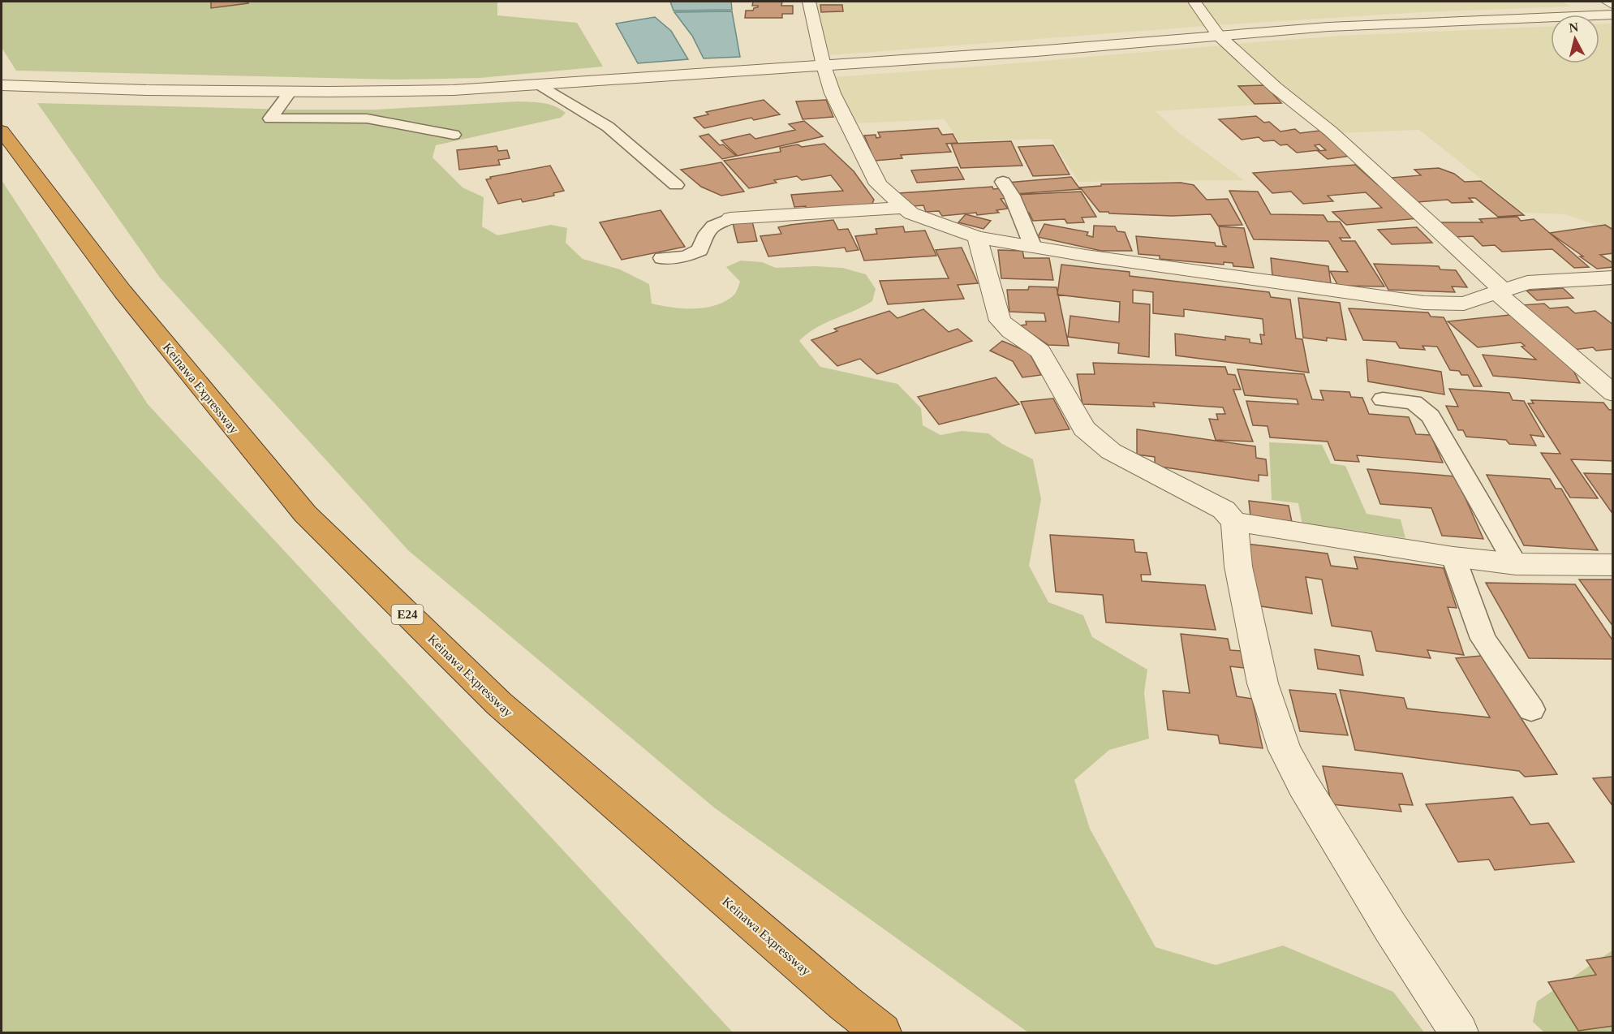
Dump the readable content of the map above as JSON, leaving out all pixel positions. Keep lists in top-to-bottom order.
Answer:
{
  "streets": {
    "highway": ["Keinawa Expressway", "E24"]
  },
  "north": "top"
}
